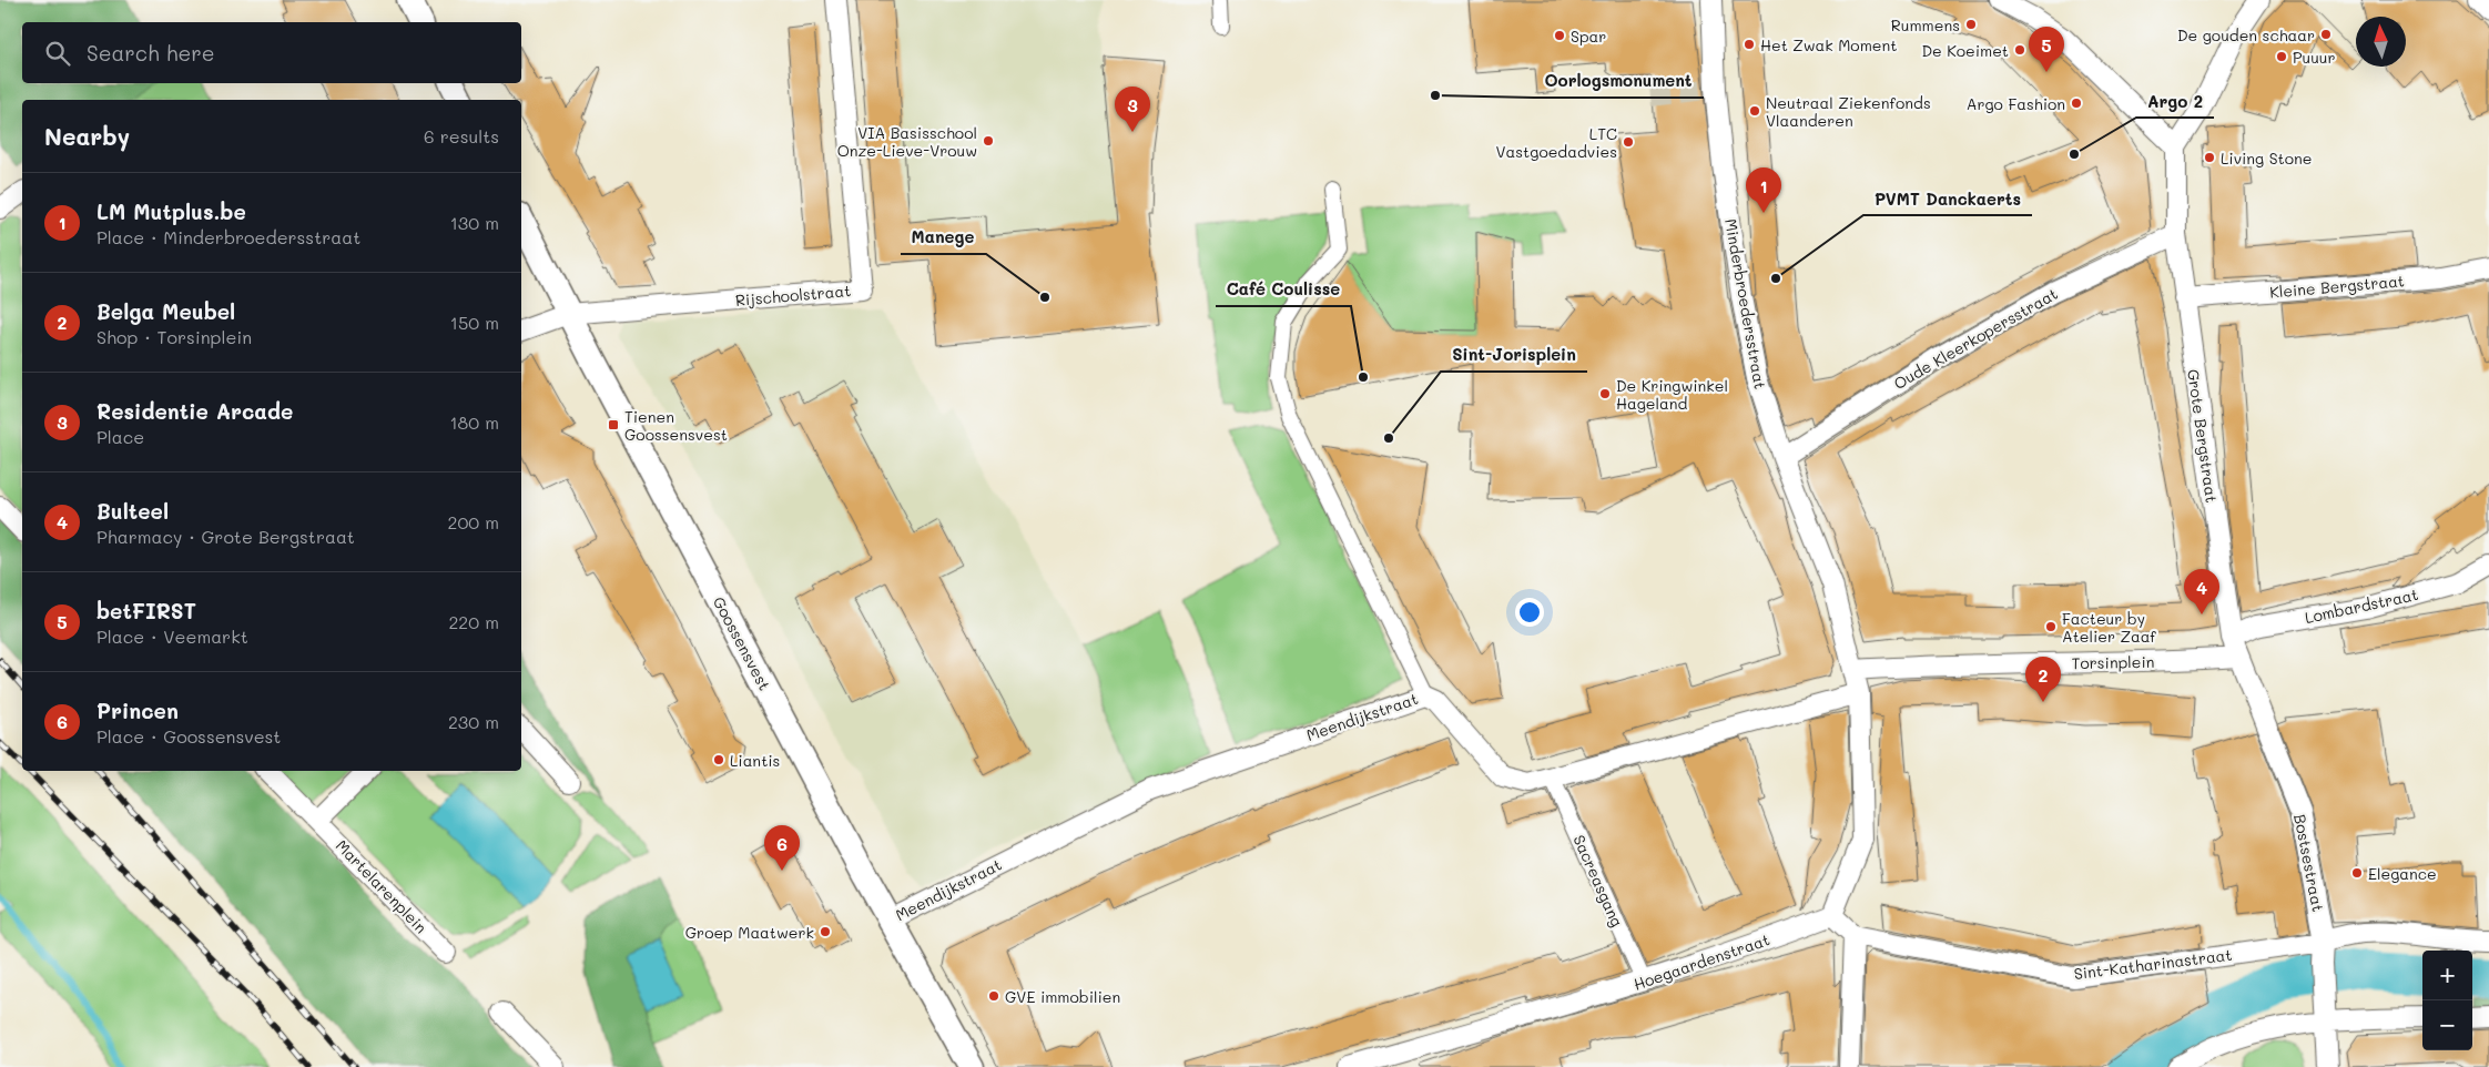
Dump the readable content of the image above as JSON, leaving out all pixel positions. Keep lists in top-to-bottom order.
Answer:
{
  "streets": {
    "street": [
      "Kleine Bergstraat",
      "Rijschoolstraat",
      "Minderbroedersstraat",
      "Oude Kleerkopersstraat",
      "Grote Bergstraat",
      "Lombardstraat",
      "Goossensvest",
      "Torsinplein",
      "Meendijkstraat",
      "Bostsestraat",
      "Sacreasgang",
      "Martelarenplein",
      "Hoegaardenstraat",
      "Sint-Katharinastraat"
    ]
  },
  "crossings": [
    ["Kleine Bergstraat", "Grote Bergstraat"],
    ["Rijschoolstraat", "Goossensvest"],
    ["Minderbroedersstraat", "Oude Kleerkopersstraat"],
    ["Minderbroedersstraat", "Torsinplein"],
    ["Minderbroedersstraat", "Meendijkstraat"],
    ["Oude Kleerkopersstraat", "Grote Bergstraat"],
    ["Grote Bergstraat", "Lombardstraat"],
    ["Grote Bergstraat", "Torsinplein"],
    ["Grote Bergstraat", "Bostsestraat"],
    ["Lombardstraat", "Torsinplein"],
    ["Lombardstraat", "Bostsestraat"],
    ["Goossensvest", "Meendijkstraat"],
    ["Torsinplein", "Bostsestraat"],
    ["Meendijkstraat", "Sacreasgang"],
    ["Bostsestraat", "Sint-Katharinastraat"],
    ["Sacreasgang", "Hoegaardenstraat"]
  ],
  "places": {
    "other": [
      "Rummens",
      "De gouden schaar",
      "Spar",
      "Het Zwak Moment",
      "De Koeimet",
      "Puuur",
      "Oorlogsmonument",
      "Argo Fashion",
      "Neutraal Ziekenfonds Vlaanderen",
      "VIA Basisschool Onze-Lieve-Vrouw",
      "LTC Vastgoedadvies",
      "Argo 2",
      "Living Stone",
      "PVMT Danckaerts",
      "Manege",
      "Café Coulisse",
      "De Kringwinkel Hageland",
      "Sint-Jorisplein",
      "Facteur by Atelier Zaaf",
      "Liantis",
      "Elegance",
      "Groep Maatwerk",
      "GVE immobilien"
    ],
    "transit": ["Tienen Goossensvest"]
  },
  "north": "top",
  "page": {
    "search": "Search here",
    "pins": [
      "5",
      "3",
      "1",
      "4",
      "2",
      "6"
    ],
    "heading": ["Nearby", "6 results"],
    "list": [
      {
        "mark": "1",
        "name": "LM Mutplus.be",
        "note": "Place · Minderbroedersstraat",
        "value": "130 m"
      },
      {
        "mark": "2",
        "name": "Belga Meubel",
        "note": "Shop · Torsinplein",
        "value": "150 m"
      },
      {
        "mark": "3",
        "name": "Residentie Arcade",
        "note": "Place",
        "value": "180 m"
      },
      {
        "mark": "4",
        "name": "Bulteel",
        "note": "Pharmacy · Grote Bergstraat",
        "value": "200 m"
      },
      {
        "mark": "5",
        "name": "betFIRST",
        "note": "Place · Veemarkt",
        "value": "220 m"
      },
      {
        "mark": "6",
        "name": "Princen",
        "note": "Place · Goossensvest",
        "value": "230 m"
      }
    ],
    "map_buttons": ["+", "−"]
  }
}
